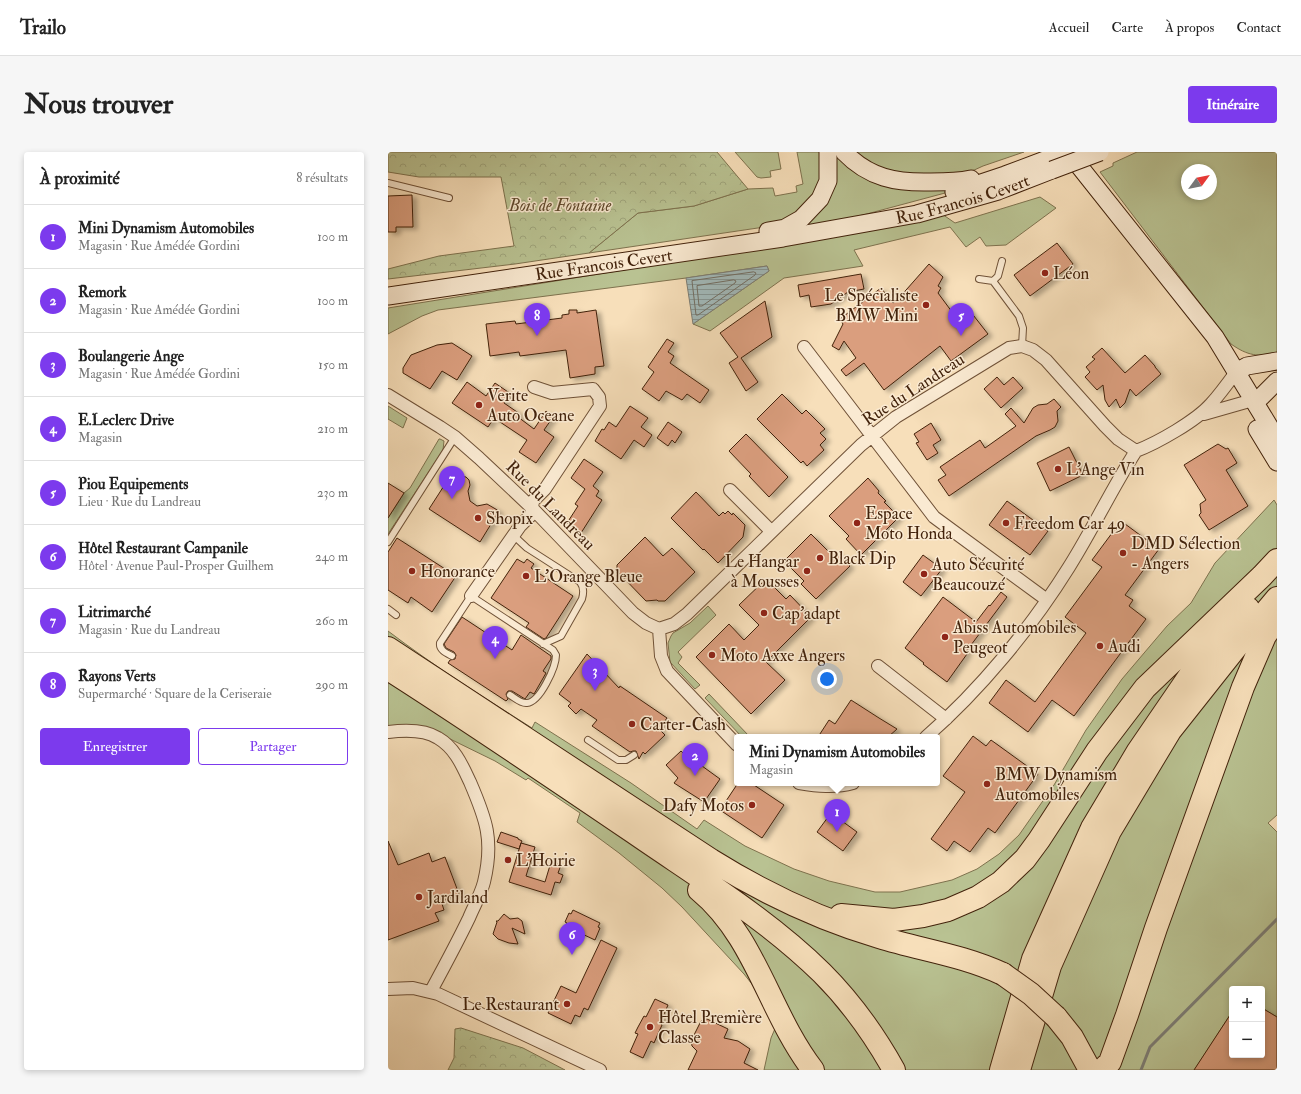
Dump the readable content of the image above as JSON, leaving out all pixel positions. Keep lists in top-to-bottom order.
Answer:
{
  "streets": {
    "street": ["Rue Francois Cevert", "Rue du Landreau"]
  },
  "parks": ["Bois de Fontaine"],
  "places": [
    "Léon",
    "Le Spécialiste BMW Mini",
    "Verite Auto Oceane",
    "L'Ange Vin",
    "Shopix",
    "Espace Moto Honda",
    "Freedom Car 49",
    "DMD Sélection - Angers",
    "Black Dip",
    "Honorance",
    "Le Hangar à Mousses",
    "Auto Sécurité Beaucouzé",
    "L'Orange Bleue",
    "Cap'adapt",
    "Abiss Automobiles Peugeot",
    "Audi",
    "Moto Axxe Angers",
    "Carter-Cash",
    "BMW Dynamism Automobiles",
    "Dafy Motos",
    "L'Hoirie",
    "Jardiland",
    "Le Restaurant",
    "Hôtel Première Classe"
  ],
  "north": "top right",
  "page": {
    "header": "Trailo",
    "nav": [
      "Accueil",
      "Carte",
      "À propos",
      "Contact"
    ],
    "buttons": [
      "Itinéraire",
      ["Enregistrer", "Partager"]
    ],
    "title": "Nous trouver",
    "heading": ["À proximité", "8 résultats"],
    "list": [
      {
        "mark": "1",
        "name": "Mini Dynamism Automobiles",
        "note": "Magasin · Rue Amédée Gordini",
        "value": "100 m"
      },
      {
        "mark": "2",
        "name": "Remork",
        "note": "Magasin · Rue Amédée Gordini",
        "value": "100 m"
      },
      {
        "mark": "3",
        "name": "Boulangerie Ange",
        "note": "Magasin · Rue Amédée Gordini",
        "value": "150 m"
      },
      {
        "mark": "4",
        "name": "E.Leclerc Drive",
        "note": "Magasin",
        "value": "210 m"
      },
      {
        "mark": "5",
        "name": "Piou Equipements",
        "note": "Lieu · Rue du Landreau",
        "value": "230 m"
      },
      {
        "mark": "6",
        "name": "Hôtel Restaurant Campanile",
        "note": "Hôtel · Avenue Paul-Prosper Guilhem",
        "value": "240 m"
      },
      {
        "mark": "7",
        "name": "Litrimarché",
        "note": "Magasin · Rue du Landreau",
        "value": "260 m"
      },
      {
        "mark": "8",
        "name": "Rayons Verts",
        "note": "Supermarché · Square de la Ceriseraie",
        "value": "290 m"
      }
    ],
    "pins": [
      "5",
      "8",
      "7",
      "4",
      "3",
      "2",
      "1",
      "6"
    ],
    "popup": ["Mini Dynamism Automobiles", "Magasin"],
    "map_buttons": ["+", "−"]
  }
}
